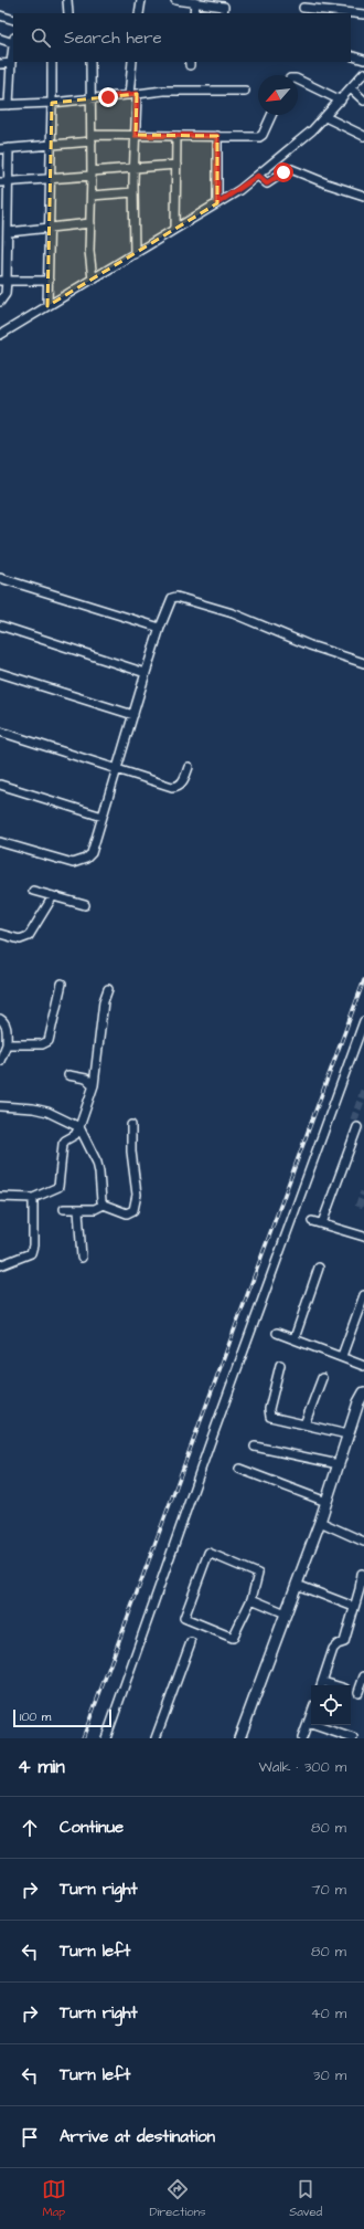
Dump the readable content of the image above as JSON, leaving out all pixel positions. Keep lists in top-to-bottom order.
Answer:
{
  "scale_bar": "100 m",
  "north": "bottom left",
  "page": {
    "search": "Search here",
    "scale": "100 m",
    "heading": ["4 min", "Walk · 300 m"],
    "list": [
      ["Continue", "80 m"],
      ["Turn right", "70 m"],
      ["Turn left", "80 m"],
      ["Turn right", "40 m"],
      ["Turn left", "30 m"],
      "Arrive at destination"
    ],
    "nav": ["Map", "Directions", "Saved"]
  }
}
